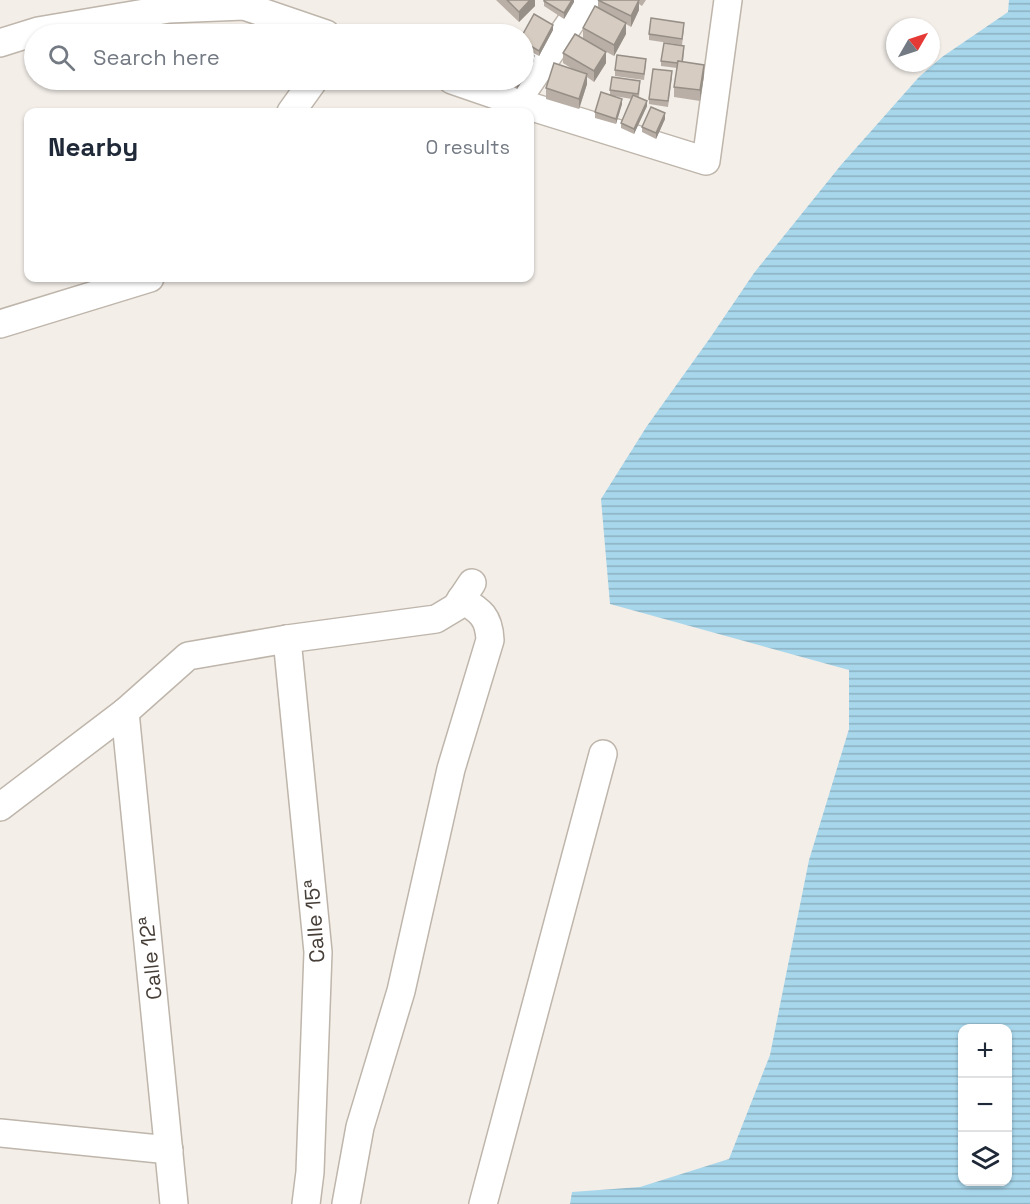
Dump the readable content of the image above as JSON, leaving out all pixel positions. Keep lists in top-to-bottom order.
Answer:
{
  "streets": {
    "street": ["Calle 15ª", "Calle 12ª"]
  },
  "north": "top right",
  "page": {
    "search": "Search here",
    "heading": ["Nearby", "0 results"],
    "map_buttons": ["+", "−"]
  }
}
